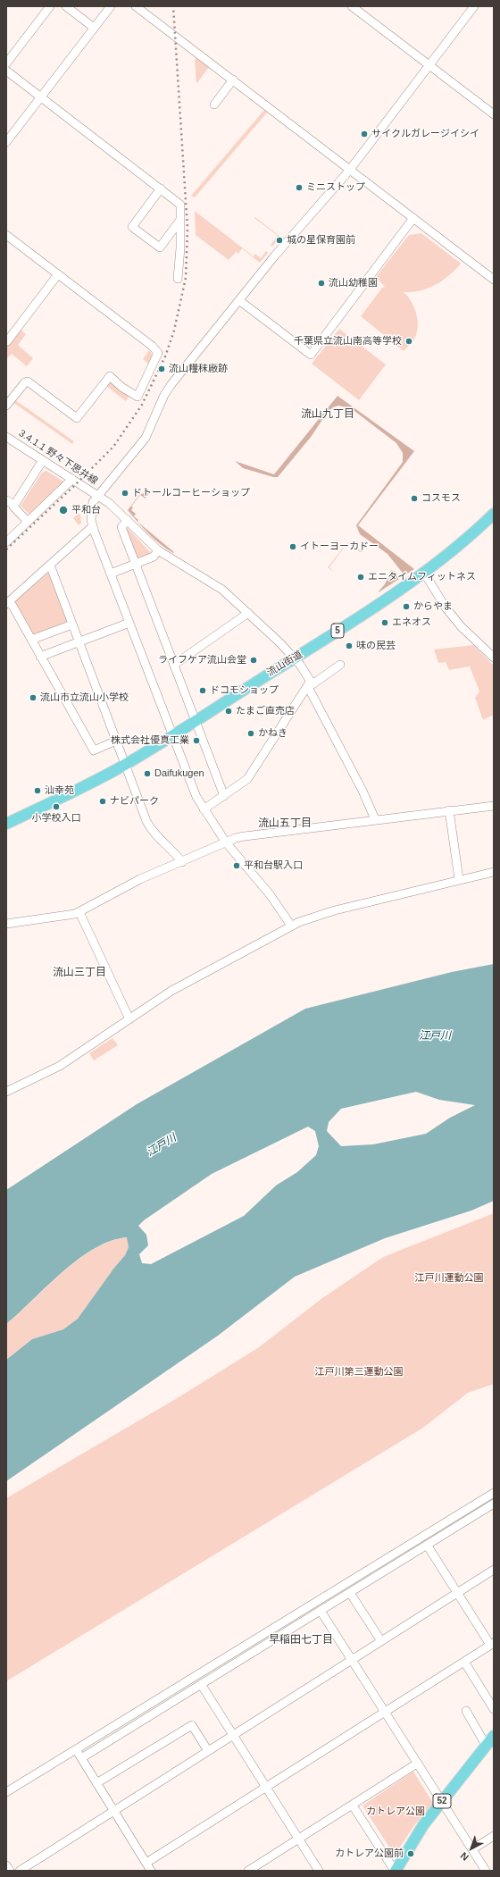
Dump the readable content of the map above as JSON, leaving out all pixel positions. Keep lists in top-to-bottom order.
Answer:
{
  "streets": {
    "main road": ["5", "流山街道", "52"],
    "street": ["3.4.1.1 野々下思井線"]
  },
  "crossings": [
    ["3.4.1.1 野々下思井線", "流山街道"]
  ],
  "districts": [
    "流山九丁目",
    "流山五丁目",
    "流山三丁目",
    "早稲田七丁目"
  ],
  "water": ["江戸川"],
  "parks": ["江戸川運動公園", "江戸川第三運動公園", "カトレア公園"],
  "places": [
    "サイクルガレージイシイ",
    "ミニストップ",
    "城の星保育園前",
    "流山幼稚園",
    "千葉県立流山南高等学校",
    "流山糧秣廠跡",
    "ドトールコーヒーショップ",
    "コスモス",
    "平和台",
    "イトーヨーカドー",
    "エニタイムフィットネス",
    "からやま",
    "エネオス",
    "味の民芸",
    "ライフケア流山会堂",
    "ドコモショップ",
    "流山市立流山小学校",
    "たまご直売店",
    "かねき",
    "株式会社優真工業",
    "Daifukugen",
    "汕幸苑",
    "ナビパーク",
    "小学校入口",
    "平和台駅入口",
    "カトレア公園前"
  ],
  "north": "bottom left"
}
